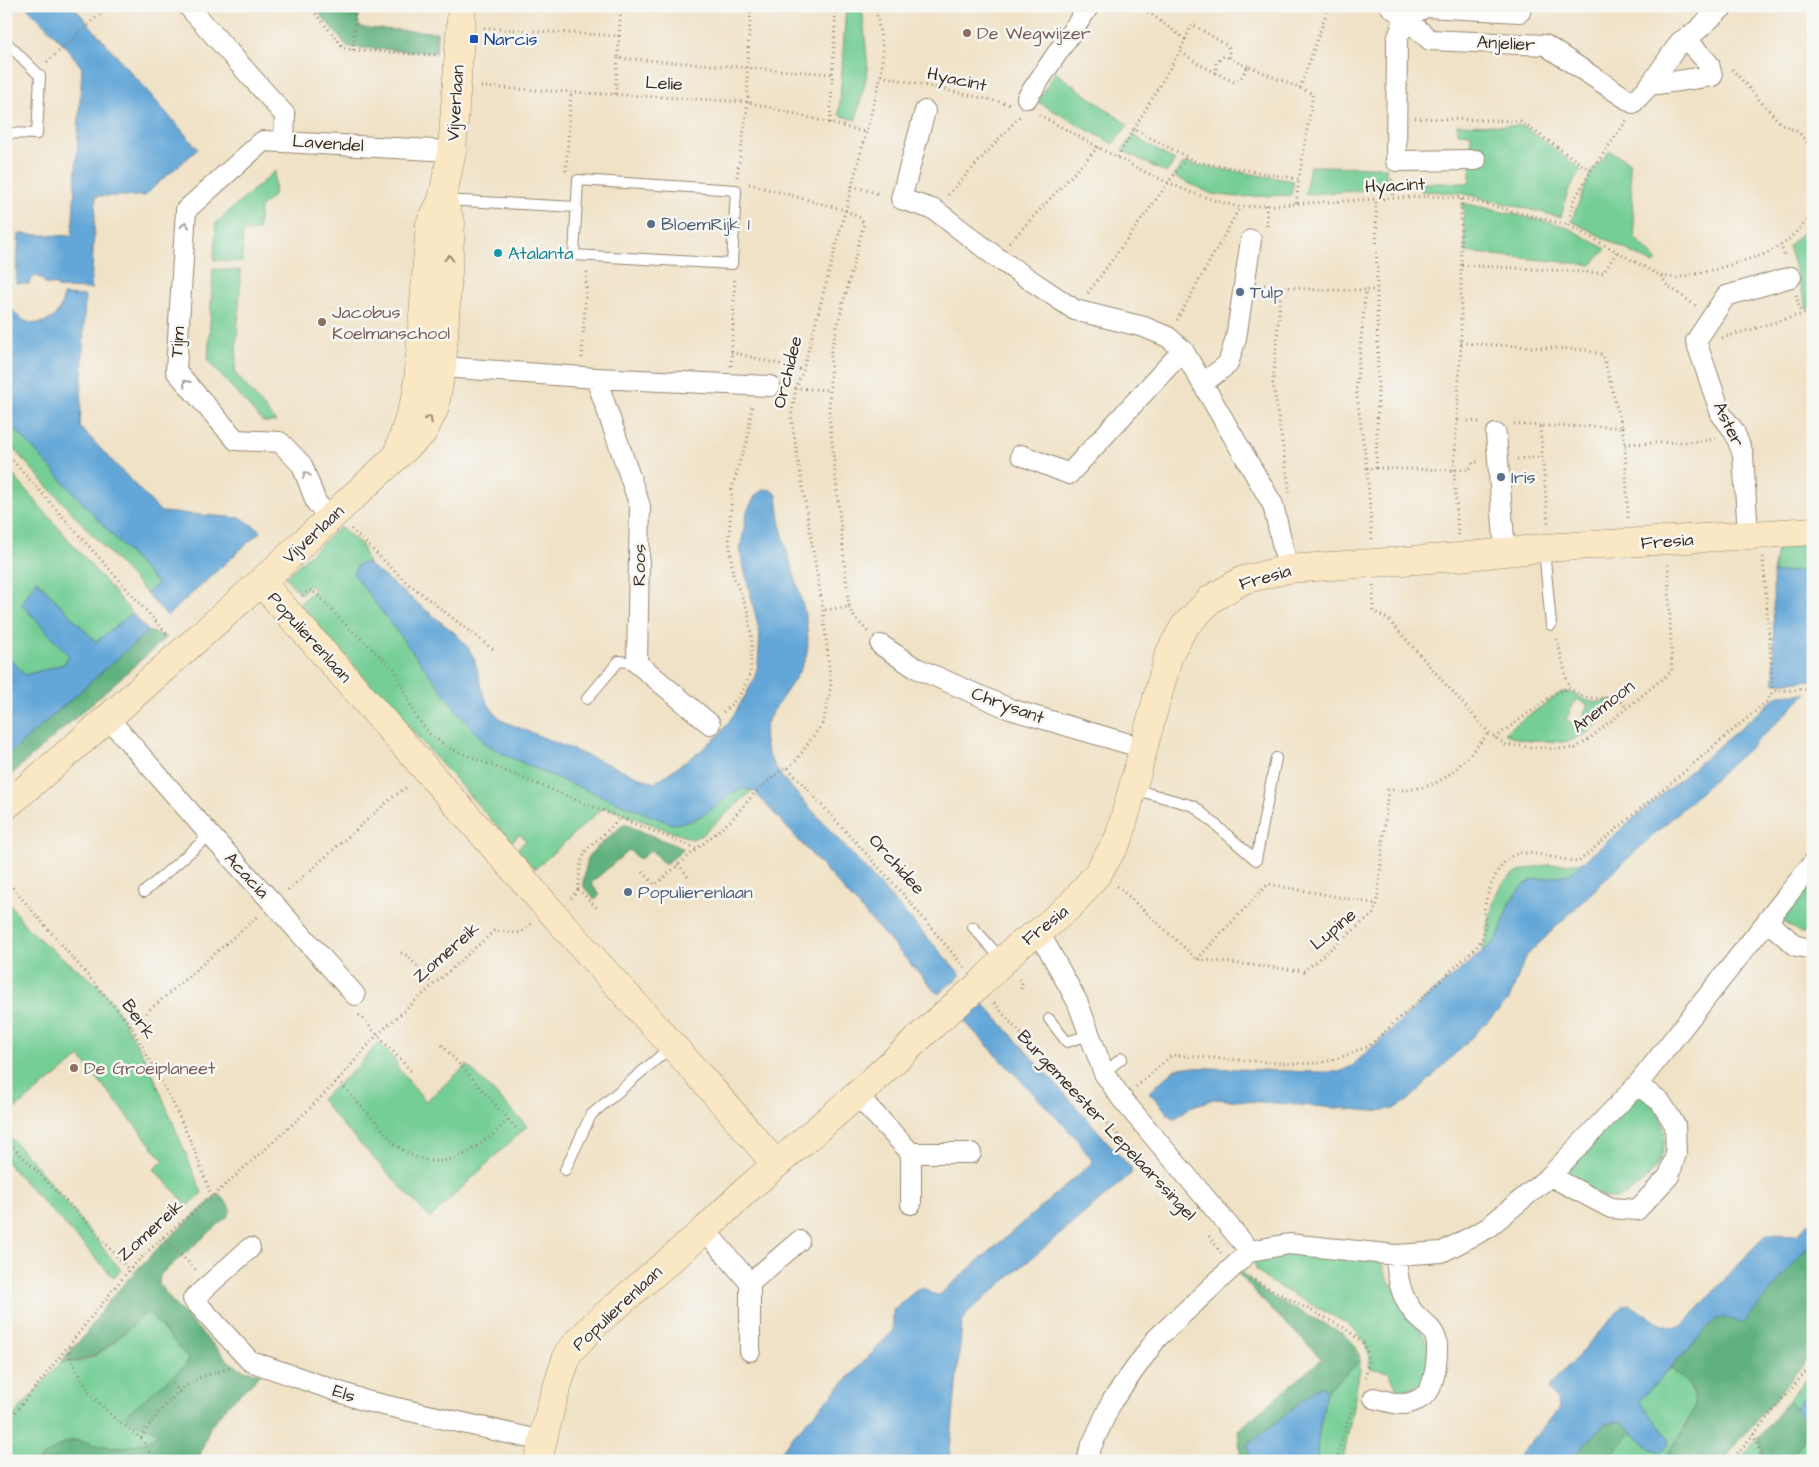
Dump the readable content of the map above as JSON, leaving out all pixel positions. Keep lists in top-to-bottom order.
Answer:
{
  "streets": {
    "street": [
      "Anjelier",
      "Vijverlaan",
      "Lavendel",
      "Tijm",
      "Aster",
      "Fresia",
      "Roos",
      "Populierenlaan",
      "Chrysant",
      "Acacia",
      "Burgemeester Lepelaarssingel",
      "Els"
    ],
    "path": [
      "Hyacint",
      "Lelie",
      "Orchidee",
      "Anemoon",
      "Lupine",
      "Zomereik",
      "Berk"
    ]
  },
  "crossings": [
    ["Hyacint", "Orchidee"],
    ["Lelie", "Vijverlaan"],
    ["Lelie", "Orchidee"],
    ["Vijverlaan", "Lavendel"],
    ["Vijverlaan", "Tijm"],
    ["Vijverlaan", "Populierenlaan"],
    ["Vijverlaan", "Acacia"],
    ["Lavendel", "Tijm"],
    ["Orchidee", "Fresia"],
    ["Orchidee", "Burgemeester Lepelaarssingel"],
    ["Aster", "Fresia"],
    ["Fresia", "Populierenlaan"],
    ["Fresia", "Chrysant"],
    ["Fresia", "Anemoon"],
    ["Fresia", "Burgemeester Lepelaarssingel"],
    ["Populierenlaan", "Els"],
    ["Anemoon", "Lupine"],
    ["Zomereik", "Berk"]
  ],
  "places": {
    "other": [
      "De Wegwijzer",
      "BloemRijk 1",
      "Atalanta",
      "Tulp",
      "Jacobus Koelmanschool",
      "Iris",
      "Populierenlaan",
      "De Groeiplaneet"
    ],
    "transit": ["Narcis"]
  }
}
